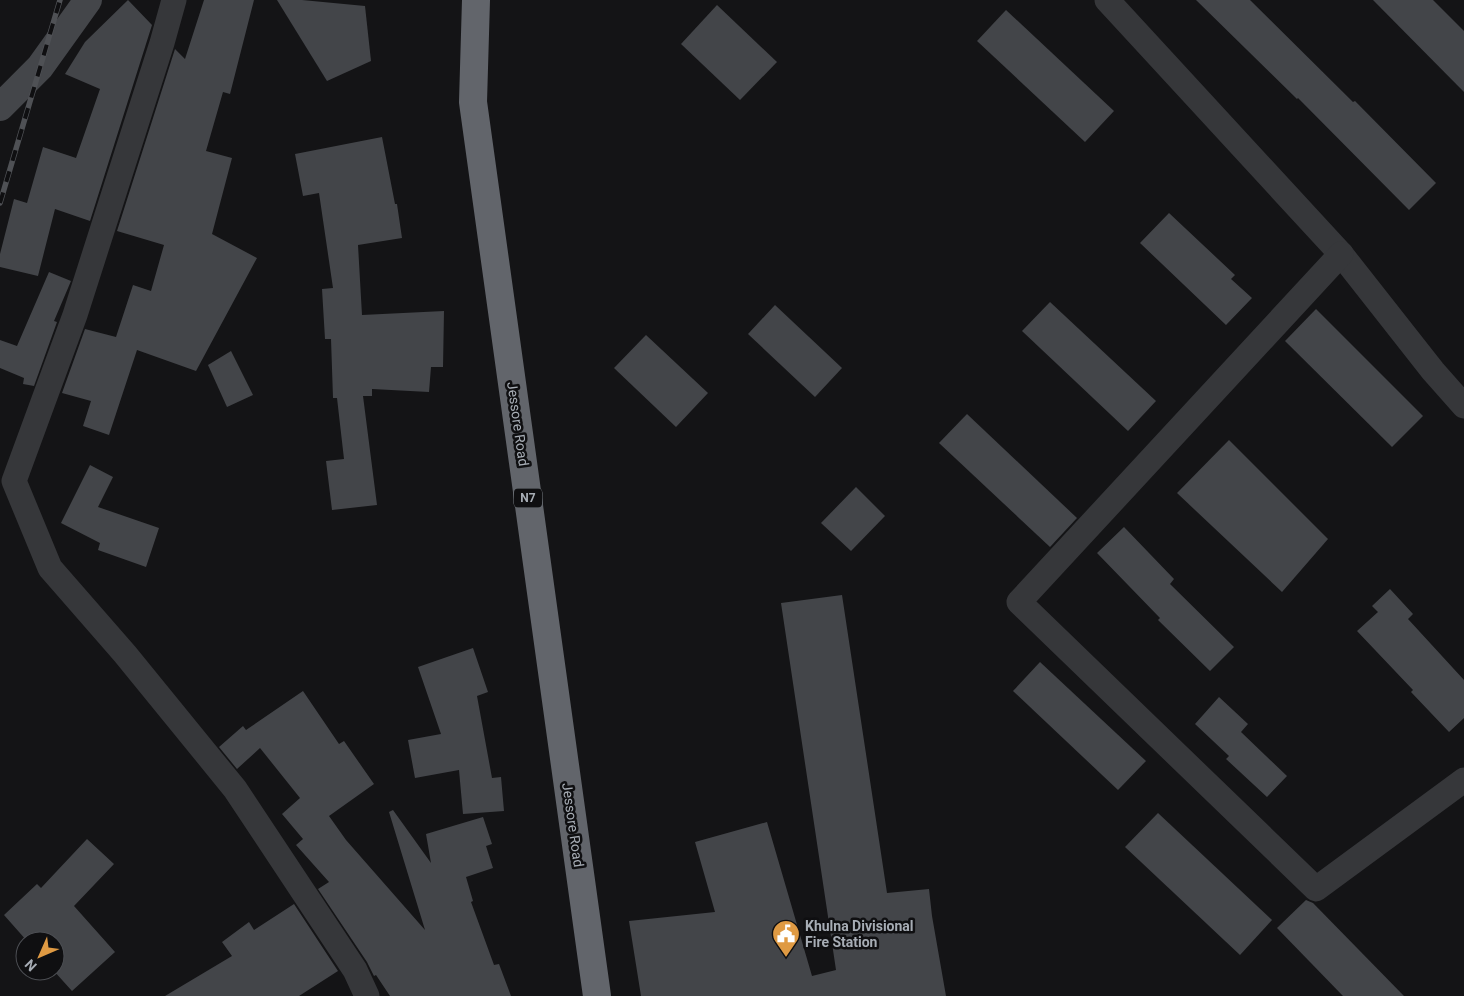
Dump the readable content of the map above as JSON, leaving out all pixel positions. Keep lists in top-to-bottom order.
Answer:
{
  "streets": {
    "highway": ["Jessore Road", "N7"]
  },
  "places": {
    "public building": ["Khulna Divisional Fire Station"]
  },
  "north": "bottom left"
}
